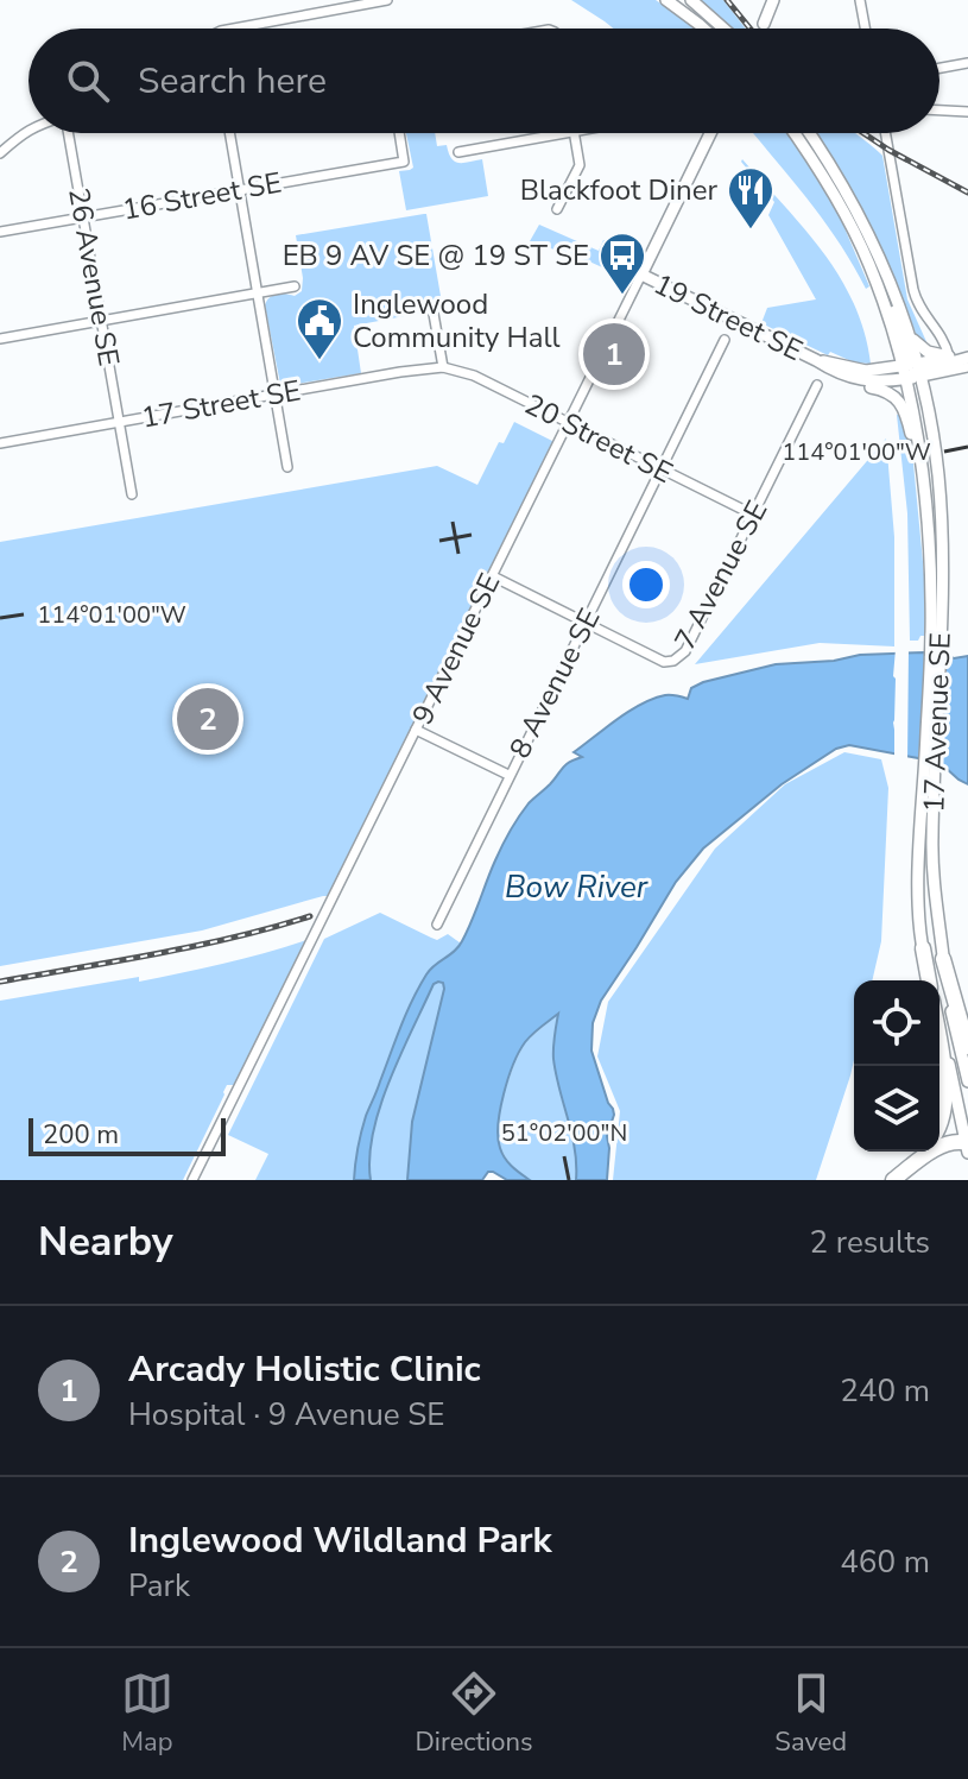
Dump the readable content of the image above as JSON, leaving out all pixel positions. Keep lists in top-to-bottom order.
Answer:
{
  "streets": {
    "main road": ["19 Street SE", "9 Avenue SE", "17 Avenue SE"],
    "street": [
      "16 Street SE",
      "26 Avenue SE",
      "17 Street SE",
      "20 Street SE",
      "7 Avenue SE",
      "8 Avenue SE"
    ]
  },
  "crossings": [
    ["16 Street SE", "26 Avenue SE"],
    ["26 Avenue SE", "17 Street SE"],
    ["19 Street SE", "9 Avenue SE"],
    ["19 Street SE", "17 Avenue SE"],
    ["17 Street SE", "20 Street SE"],
    ["20 Street SE", "7 Avenue SE"],
    ["20 Street SE", "9 Avenue SE"],
    ["20 Street SE", "8 Avenue SE"],
    ["7 Avenue SE", "8 Avenue SE"]
  ],
  "water": ["Bow River"],
  "places": {
    "restaurant": ["Blackfoot Diner"],
    "bus stop": ["EB 9 AV SE @ 19 ST SE"],
    "public building": ["Inglewood Community Hall"]
  },
  "scale_bar": "200 m",
  "page": {
    "search": "Search here",
    "pins": ["1", "2"],
    "scale": "200 m",
    "heading": ["Nearby", "2 results"],
    "list": [
      {
        "mark": "1",
        "name": "Arcady Holistic Clinic",
        "note": "Hospital · 9 Avenue SE",
        "value": "240 m"
      },
      {
        "mark": "2",
        "name": "Inglewood Wildland Park",
        "note": "Park",
        "value": "460 m"
      }
    ],
    "nav": ["Map", "Directions", "Saved"]
  },
  "coordinates": ["114°01'00\"W", "51°02'00\"N"]
}
